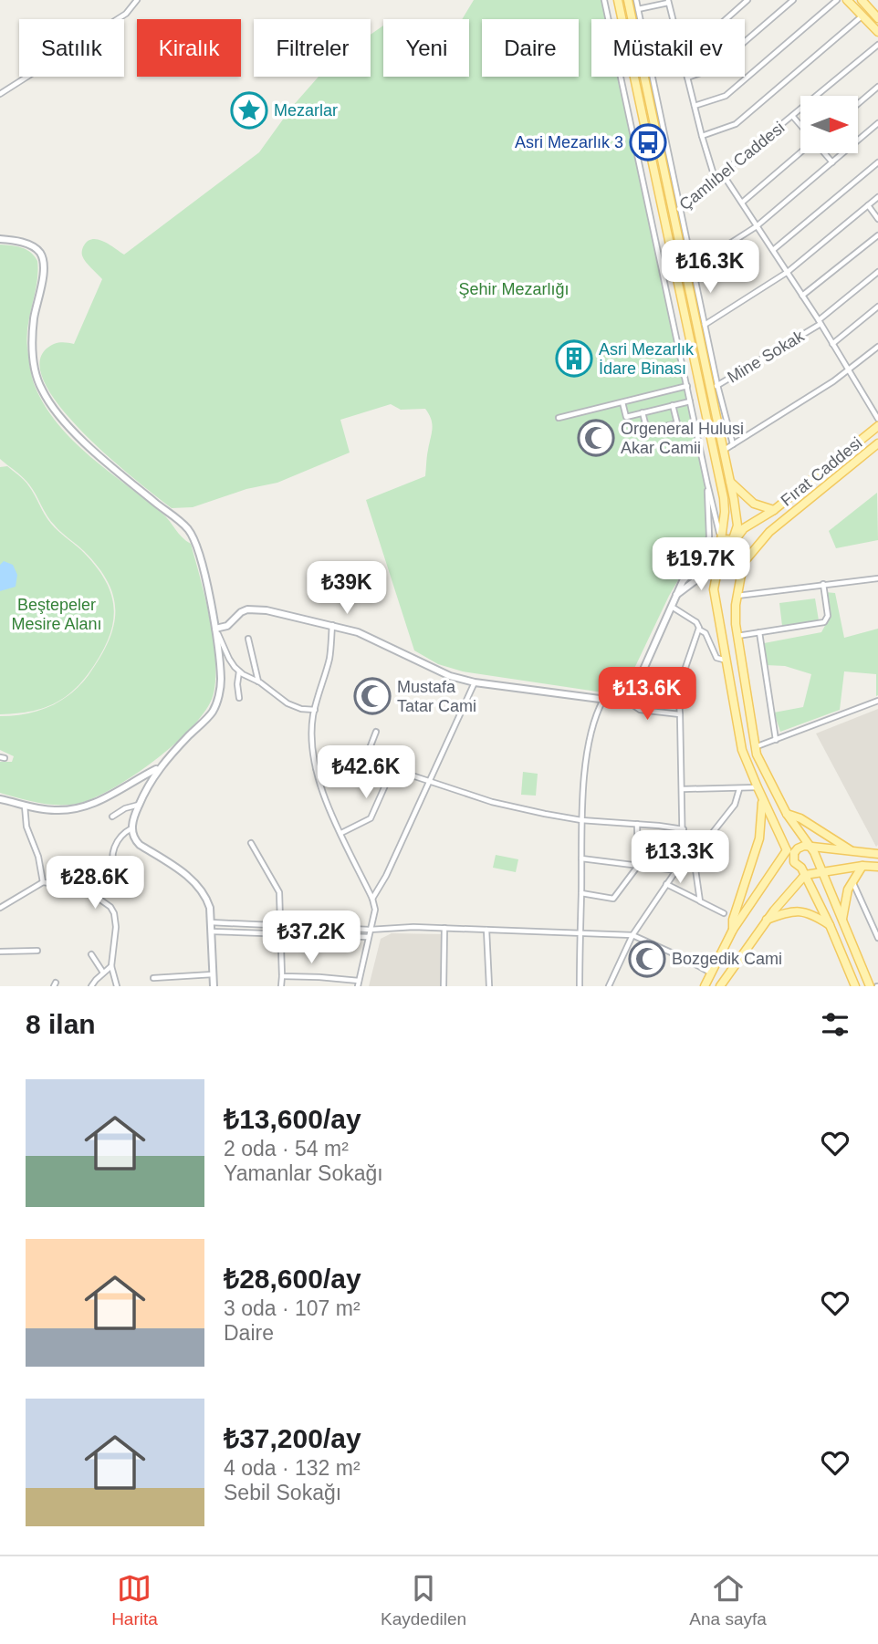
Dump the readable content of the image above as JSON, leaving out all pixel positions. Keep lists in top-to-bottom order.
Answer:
{
  "streets": {
    "main road": ["Fırat Caddesi"],
    "street": ["Çamlıbel Caddesi", "Mine Sokak"]
  },
  "parks": ["Şehir Mezarlığı", "Beştepeler Mesire Alanı"],
  "places": {
    "place": ["Mezarlar"],
    "bus stop": ["Asri Mezarlık 3"],
    "building": ["Asri Mezarlık İdare Binası"],
    "mosque": ["Orgeneral Hulusi Akar Camii", "Mustafa Tatar Cami", "Bozgedik Cami"]
  },
  "north": "right",
  "page": {
    "chip": [
      "Satılık",
      "Kiralık",
      "Filtreler",
      "Yeni",
      "Daire",
      "Müstakil ev"
    ],
    "price": [
      "₺16.3K",
      "₺19.7K",
      "₺39K",
      "₺13.6K",
      "₺42.6K",
      "₺13.3K",
      "₺28.6K",
      "₺37.2K"
    ],
    "heading": "8 ilan",
    "list": [
      {
        "name": "₺13,600/ay",
        "note": "2 oda · 54 m² · Yamanlar Sokağı"
      },
      {
        "name": "₺28,600/ay",
        "note": "3 oda · 107 m² · Daire"
      },
      {
        "name": "₺37,200/ay",
        "note": "4 oda · 132 m² · Sebil Sokağı"
      }
    ],
    "tabs": ["Harita", "Kaydedilen", "Ana sayfa"]
  }
}
